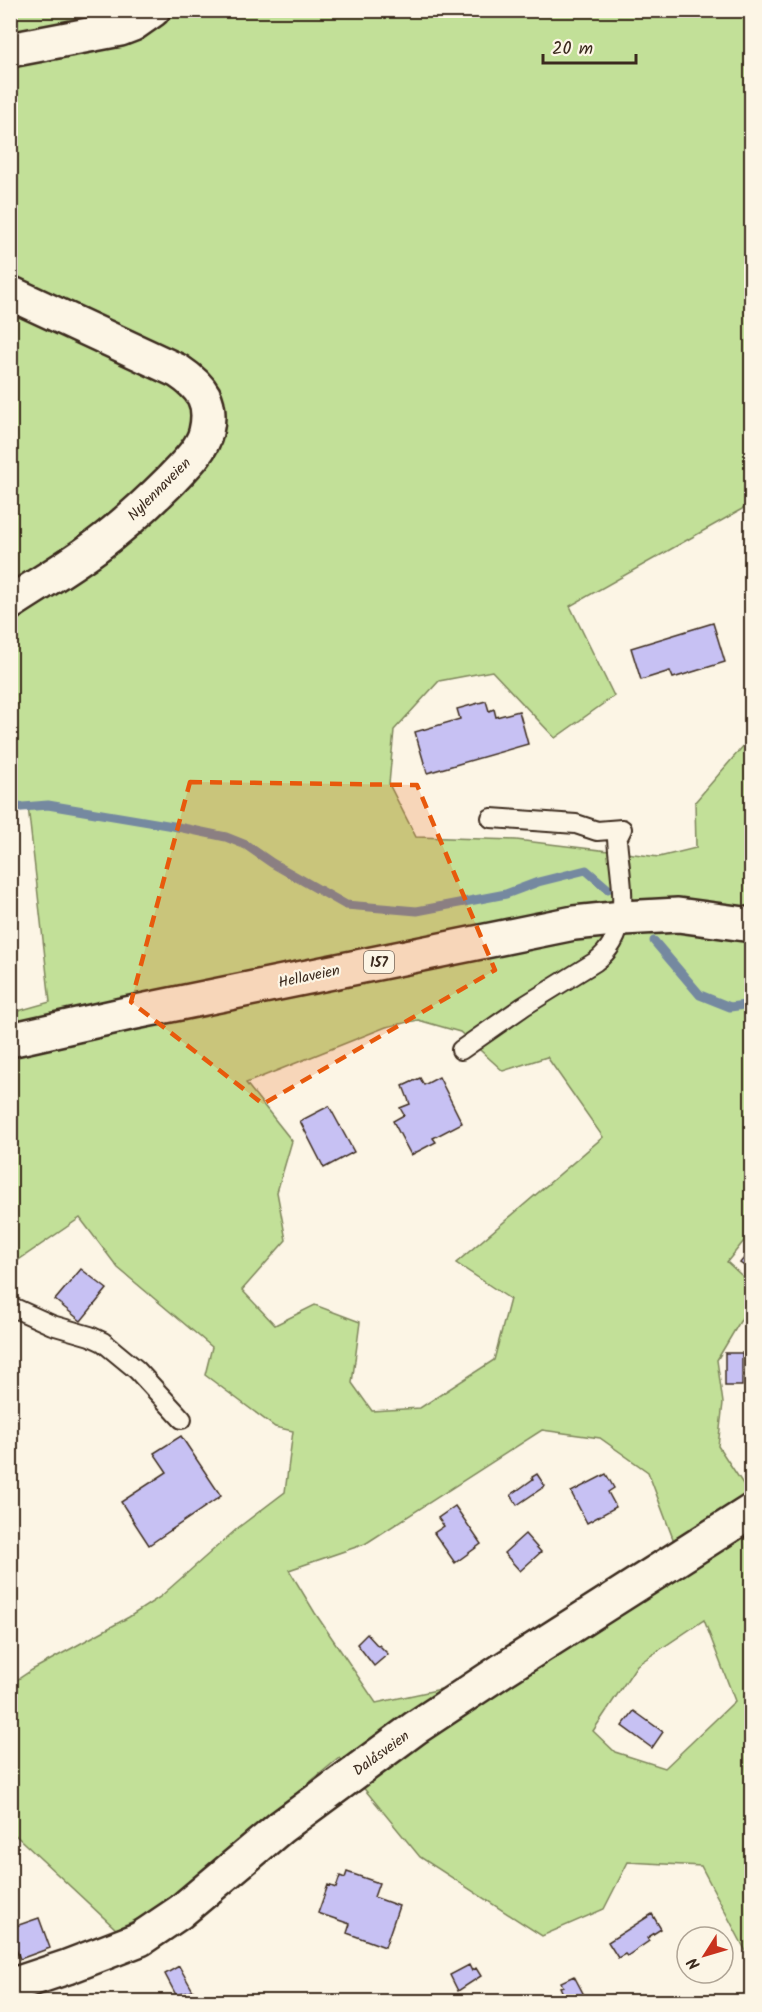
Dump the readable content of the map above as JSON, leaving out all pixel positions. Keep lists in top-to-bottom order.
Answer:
{
  "streets": {
    "street": [
      "Nylennaveien",
      "157",
      "Hellaveien",
      "Dalåsveien"
    ]
  },
  "scale_bar": "20 m",
  "north": "bottom left"
}
